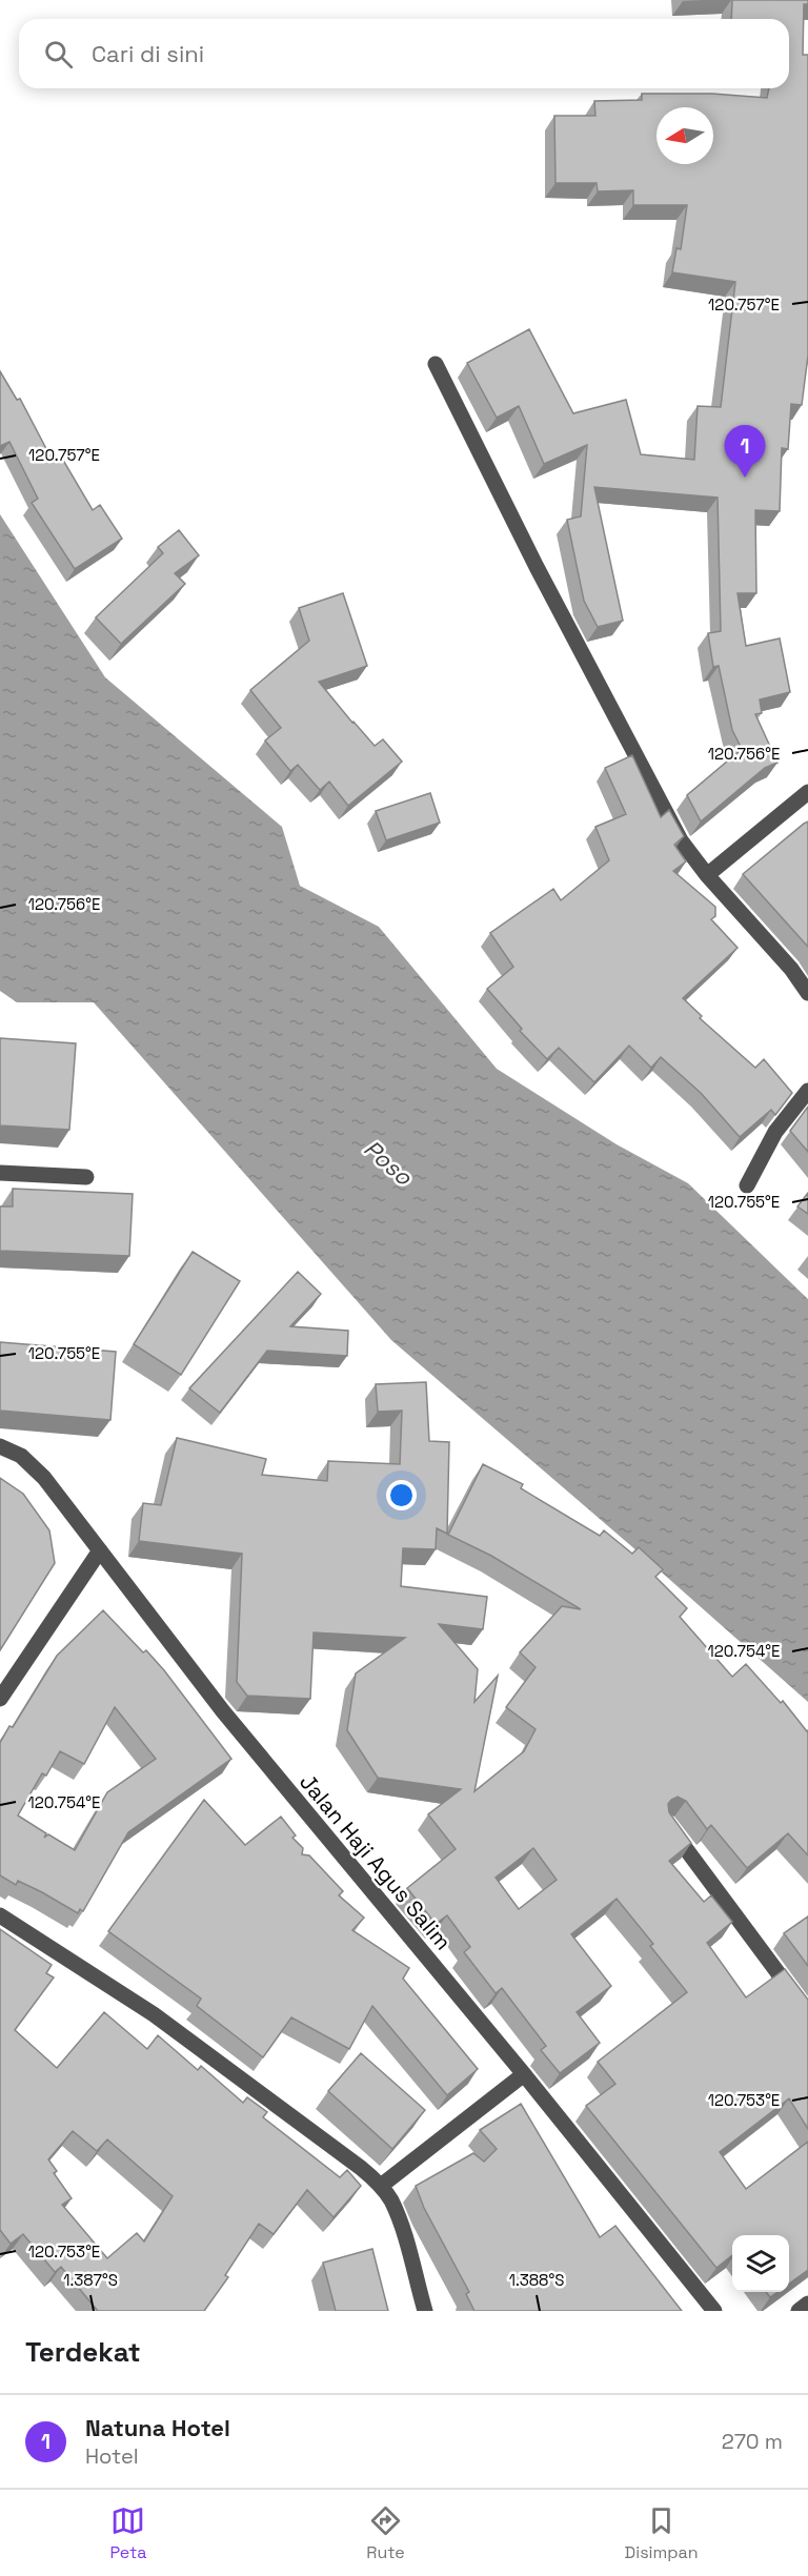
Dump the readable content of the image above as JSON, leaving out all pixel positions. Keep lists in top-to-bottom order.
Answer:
{
  "streets": {
    "street": ["Jalan Haji Agus Salim"]
  },
  "water": ["Poso"],
  "north": "left",
  "page": {
    "search": "Cari di sini",
    "pins": "1",
    "heading": "Terdekat",
    "list": [
      {
        "mark": "1",
        "name": "Natuna Hotel",
        "note": "Hotel",
        "value": "270 m"
      }
    ],
    "nav": ["Peta", "Rute", "Disimpan"]
  },
  "coordinates": [
    "120.757°E",
    "120.756°E",
    "120.755°E",
    "120.754°E",
    "120.753°E",
    "1.387°S",
    "1.388°S"
  ]
}
